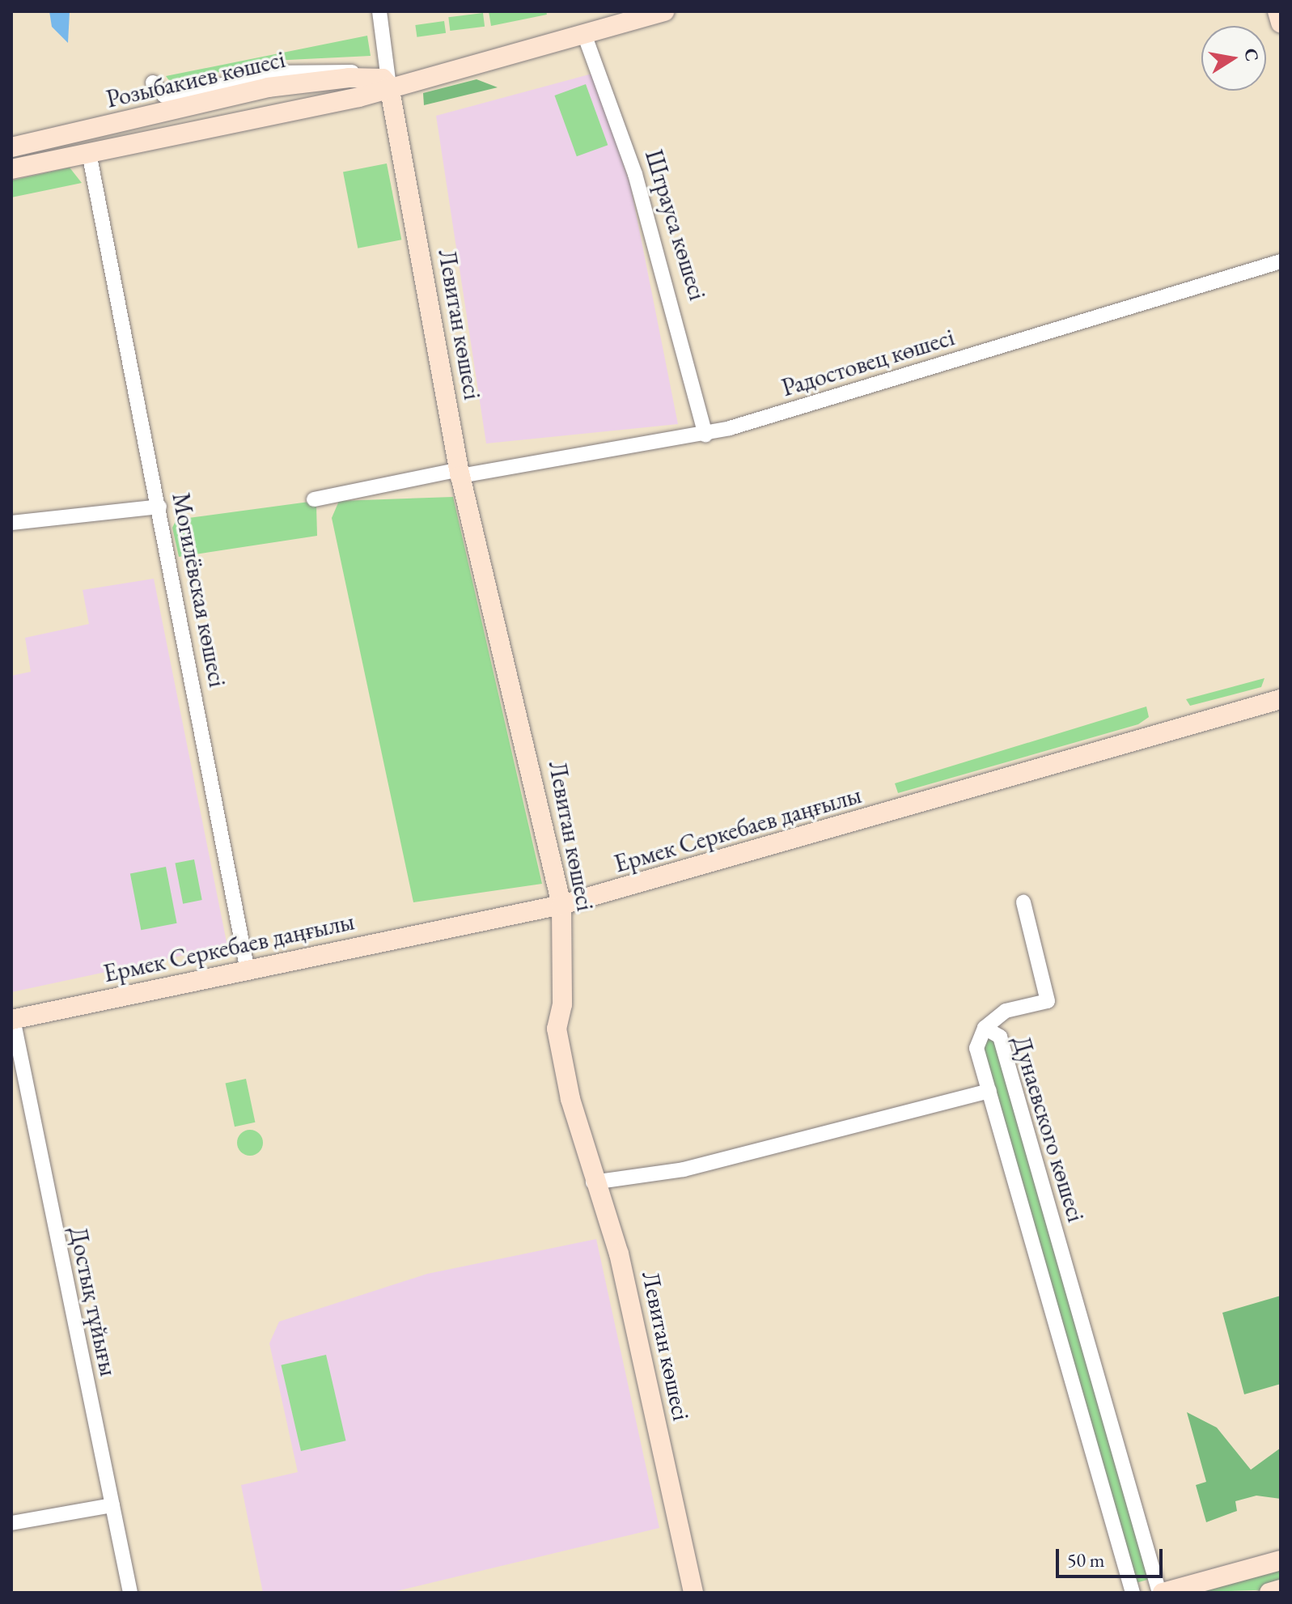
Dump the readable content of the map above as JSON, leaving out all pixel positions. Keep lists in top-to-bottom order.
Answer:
{
  "streets": {
    "street": [
      "Розыбакиев көшесі",
      "Штрауса көшесі",
      "Левитан көшесі",
      "Радостовец көшесі",
      "Могилёвская көшесі",
      "Ермек Серкебаев даңғылы",
      "Дунаевского көшесі",
      "Достық тұйығы"
    ]
  },
  "crossings": [
    ["Розыбакиев көшесі", "Штрауса көшесі"],
    ["Розыбакиев көшесі", "Левитан көшесі"],
    ["Розыбакиев көшесі", "Могилёвская көшесі"],
    ["Штрауса көшесі", "Радостовец көшесі"],
    ["Левитан көшесі", "Радостовец көшесі"],
    ["Левитан көшесі", "Ермек Серкебаев даңғылы"],
    ["Могилёвская көшесі", "Ермек Серкебаев даңғылы"],
    ["Ермек Серкебаев даңғылы", "Достық тұйығы"]
  ],
  "scale_bar": "50 m",
  "north": "right"
}
